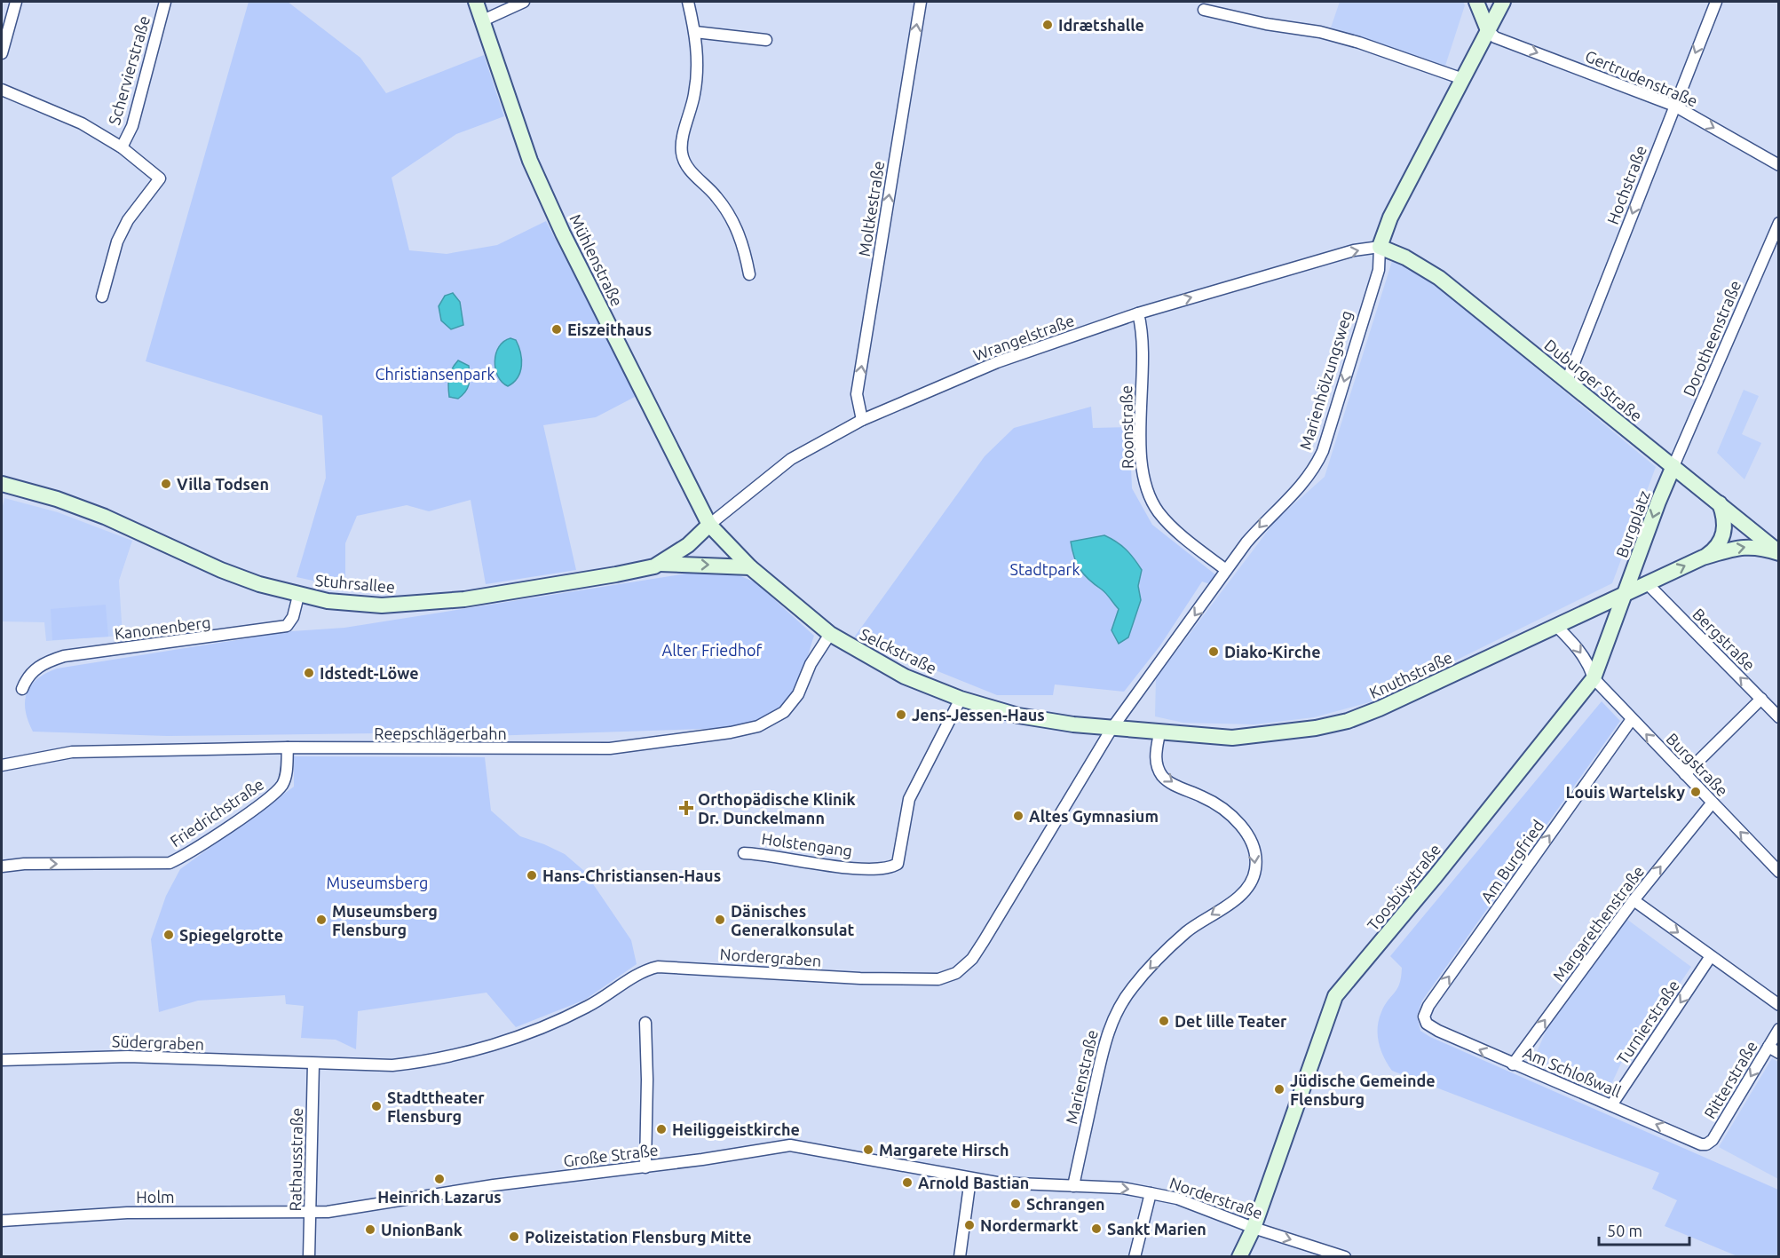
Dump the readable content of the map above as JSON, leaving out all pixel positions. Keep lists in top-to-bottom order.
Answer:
{
  "streets": {
    "main road": [
      "Mühlenstraße",
      "Marienhölzungsweg",
      "Duburger Straße",
      "Burgplatz",
      "Stuhrsallee",
      "Selckstraße",
      "Knuthstraße",
      "Toosbüystraße"
    ],
    "street": [
      "Schervierstraße",
      "Gertrudenstraße",
      "Hochstraße",
      "Moltkestraße",
      "Wrangelstraße",
      "Dorotheenstraße",
      "Roonstraße",
      "Kanonenberg",
      "Bergstraße",
      "Reepschlägerbahn",
      "Burgstraße",
      "Friedrichstraße",
      "Holstengang",
      "Am Burgfried",
      "Margarethenstraße",
      "Nordergraben",
      "Turnierstraße",
      "Südergraben",
      "Am Schloßwall",
      "Marienstraße",
      "Ritterstraße",
      "Große Straße",
      "Rathausstraße",
      "Holm",
      "Norderstraße"
    ]
  },
  "crossings": [
    ["Gertrudenstraße", "Hochstraße"],
    ["Gertrudenstraße", "Marienhölzungsweg"],
    ["Hochstraße", "Duburger Straße"],
    ["Moltkestraße", "Wrangelstraße"],
    ["Mühlenstraße", "Wrangelstraße"],
    ["Mühlenstraße", "Stuhrsallee"],
    ["Mühlenstraße", "Selckstraße"],
    ["Wrangelstraße", "Marienhölzungsweg"],
    ["Wrangelstraße", "Duburger Straße"],
    ["Wrangelstraße", "Roonstraße"],
    ["Wrangelstraße", "Stuhrsallee"],
    ["Wrangelstraße", "Selckstraße"],
    ["Dorotheenstraße", "Duburger Straße"],
    ["Dorotheenstraße", "Burgplatz"],
    ["Marienhölzungsweg", "Duburger Straße"],
    ["Marienhölzungsweg", "Roonstraße"],
    ["Marienhölzungsweg", "Selckstraße"],
    ["Marienhölzungsweg", "Knuthstraße"],
    ["Marienhölzungsweg", "Nordergraben"],
    ["Duburger Straße", "Burgplatz"],
    ["Duburger Straße", "Knuthstraße"],
    ["Burgplatz", "Knuthstraße"],
    ["Burgplatz", "Toosbüystraße"],
    ["Stuhrsallee", "Kanonenberg"],
    ["Stuhrsallee", "Selckstraße"],
    ["Bergstraße", "Knuthstraße"],
    ["Selckstraße", "Knuthstraße"],
    ["Selckstraße", "Reepschlägerbahn"],
    ["Selckstraße", "Holstengang"],
    ["Selckstraße", "Nordergraben"],
    ["Knuthstraße", "Toosbüystraße"],
    ["Knuthstraße", "Nordergraben"],
    ["Knuthstraße", "Marienstraße"],
    ["Reepschlägerbahn", "Friedrichstraße"],
    ["Burgstraße", "Am Burgfried"],
    ["Burgstraße", "Toosbüystraße"],
    ["Burgstraße", "Margarethenstraße"],
    ["Am Burgfried", "Am Schloßwall"],
    ["Toosbüystraße", "Norderstraße"],
    ["Margarethenstraße", "Am Schloßwall"],
    ["Nordergraben", "Südergraben"],
    ["Nordergraben", "Rathausstraße"],
    ["Turnierstraße", "Am Schloßwall"],
    ["Südergraben", "Rathausstraße"],
    ["Am Schloßwall", "Ritterstraße"],
    ["Marienstraße", "Große Straße"],
    ["Marienstraße", "Norderstraße"],
    ["Große Straße", "Rathausstraße"],
    ["Große Straße", "Holm"],
    ["Große Straße", "Norderstraße"],
    ["Rathausstraße", "Holm"]
  ],
  "one_way": [
    "Gertrudenstraße",
    "Hochstraße",
    "Moltkestraße",
    "Marienhölzungsweg",
    "Burgplatz",
    "Bergstraße",
    "Burgstraße",
    "Friedrichstraße",
    "Am Burgfried",
    "Margarethenstraße",
    "Turnierstraße",
    "Am Schloßwall",
    "Marienstraße",
    "Ritterstraße",
    "Norderstraße"
  ],
  "parks": [
    "Christiansenpark",
    "Stadtpark",
    "Alter Friedhof",
    "Museumsberg"
  ],
  "places": {
    "other": [
      "Idrætshalle",
      "Eiszeithaus",
      "Villa Todsen",
      "Diako-Kirche",
      "Idstedt-Löwe",
      "Jens-Jessen-Haus",
      "Louis Wartelsky",
      "Altes Gymnasium",
      "Hans-Christiansen-Haus",
      "Museumsberg Flensburg",
      "Dänisches Generalkonsulat",
      "Spiegelgrotte",
      "Det lille Teater",
      "Jüdische Gemeinde Flensburg",
      "Stadttheater Flensburg",
      "Heiliggeistkirche",
      "Margarete Hirsch",
      "Heinrich Lazarus",
      "Arnold Bastian",
      "Schrangen",
      "Nordermarkt",
      "Sankt Marien",
      "UnionBank",
      "Polizeistation Flensburg Mitte"
    ],
    "health": ["Orthopädische Klinik Dr. Dunckelmann"]
  },
  "scale_bar": "50 m"
}
